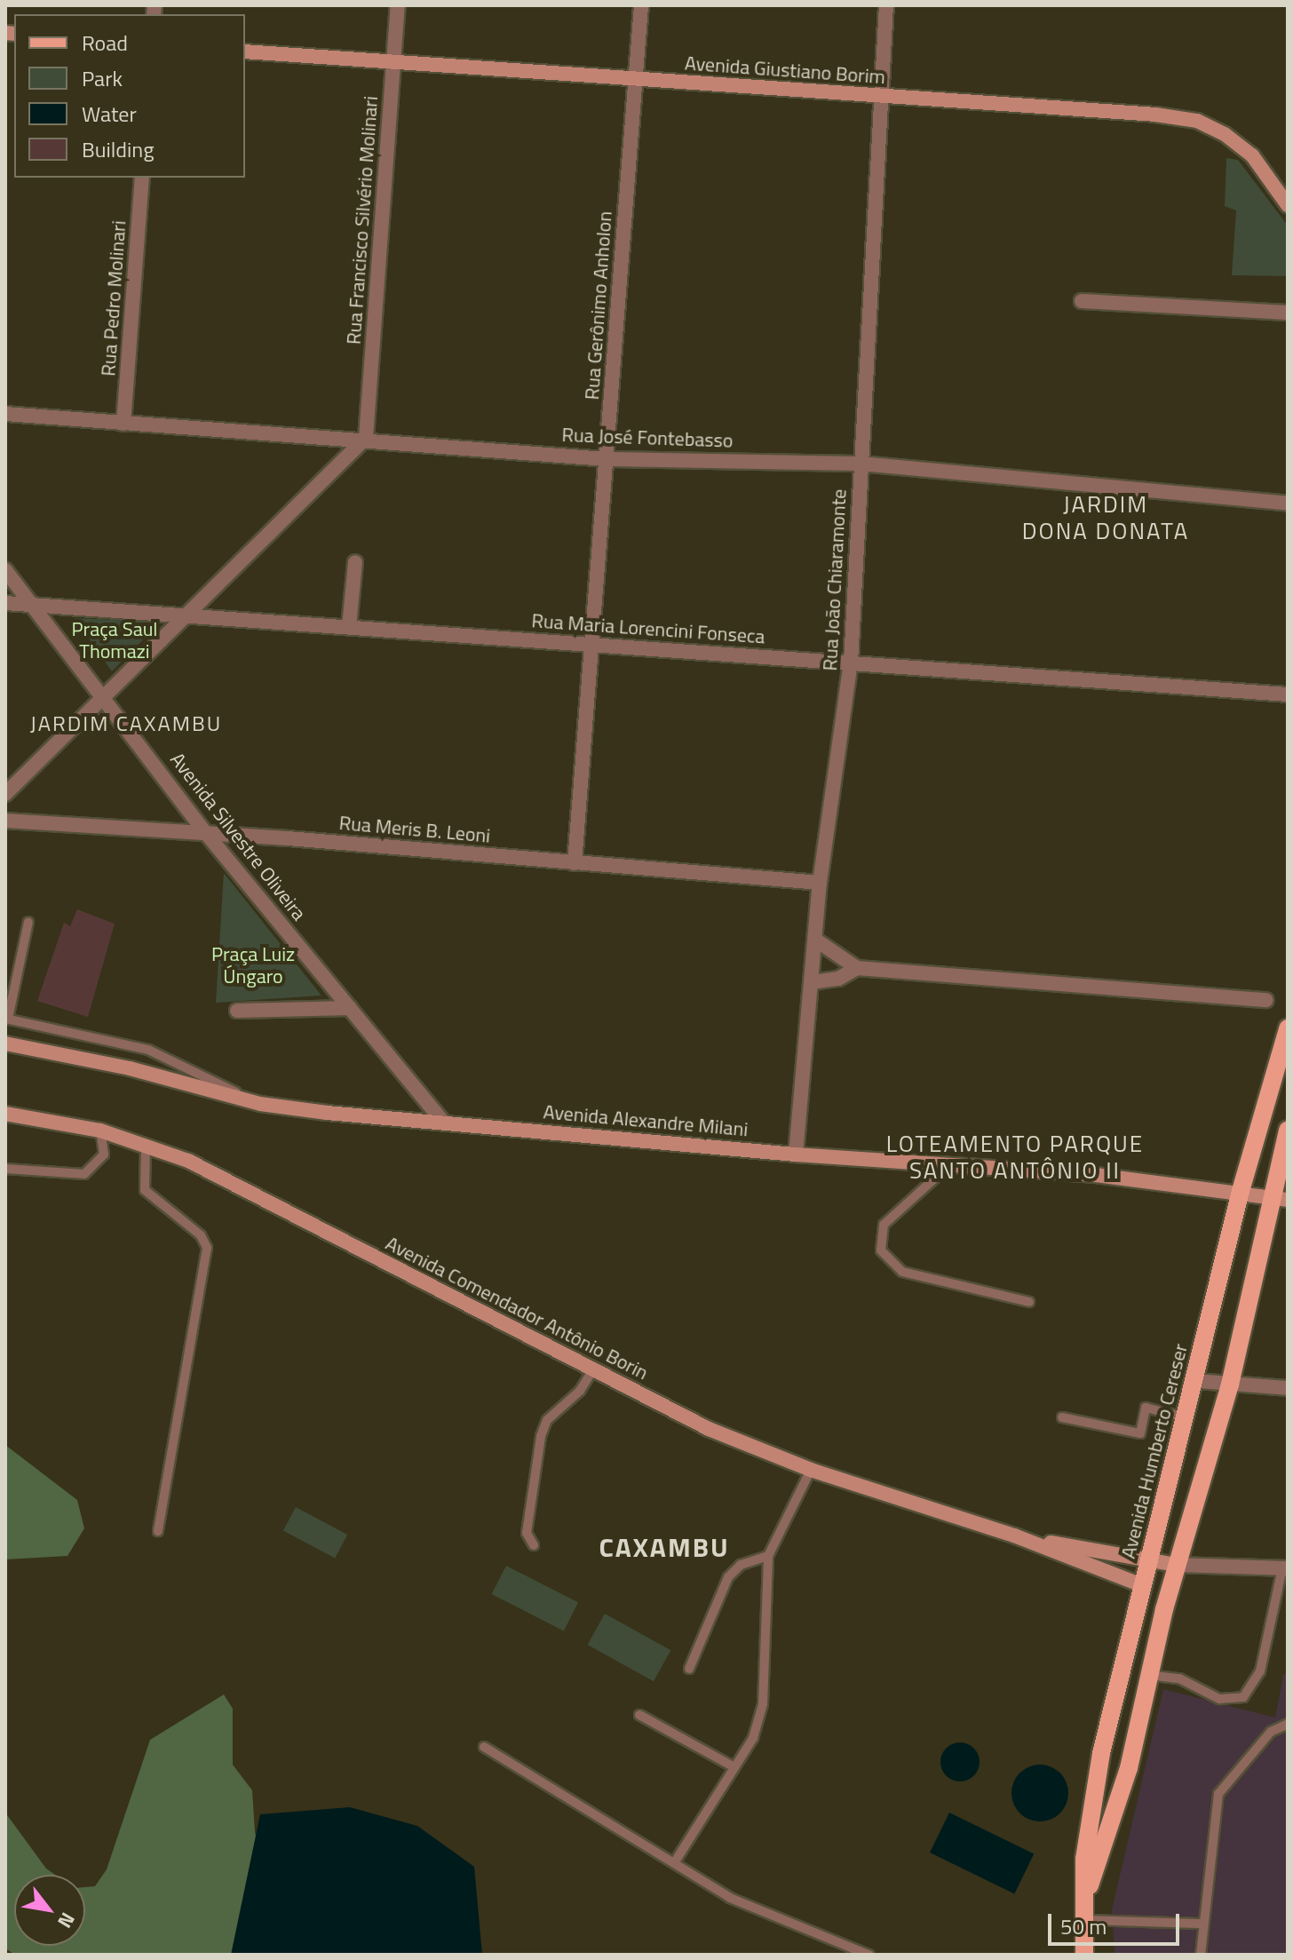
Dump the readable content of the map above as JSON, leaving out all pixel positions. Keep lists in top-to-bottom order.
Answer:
{
  "streets": {
    "main road": [
      "Avenida Giustiano Borim",
      "Avenida Alexandre Milani",
      "Avenida Comendador Antônio Borin",
      "Avenida Humberto Cereser"
    ],
    "street": [
      "Rua Francisco Silvério Molinari",
      "Rua Pedro Molinari",
      "Rua Gerônimo Anholon",
      "Rua José Fontebasso",
      "Rua João Chiaramonte",
      "Rua Maria Lorencini Fonseca",
      "Rua Meris B. Leoni",
      "Avenida Silvestre Oliveira"
    ]
  },
  "crossings": [
    ["Avenida Giustiano Borim", "Rua Francisco Silvério Molinari"],
    ["Avenida Giustiano Borim", "Rua Gerônimo Anholon"],
    ["Avenida Giustiano Borim", "Rua João Chiaramonte"],
    ["Rua Francisco Silvério Molinari", "Rua José Fontebasso"],
    ["Rua Pedro Molinari", "Rua José Fontebasso"],
    ["Rua Gerônimo Anholon", "Rua José Fontebasso"],
    ["Rua Gerônimo Anholon", "Rua Maria Lorencini Fonseca"],
    ["Rua Gerônimo Anholon", "Rua Meris B. Leoni"],
    ["Rua José Fontebasso", "Rua João Chiaramonte"],
    ["Rua João Chiaramonte", "Rua Maria Lorencini Fonseca"],
    ["Rua João Chiaramonte", "Rua Meris B. Leoni"],
    ["Rua João Chiaramonte", "Avenida Alexandre Milani"],
    ["Rua Maria Lorencini Fonseca", "Avenida Silvestre Oliveira"],
    ["Rua Meris B. Leoni", "Avenida Silvestre Oliveira"],
    ["Avenida Silvestre Oliveira", "Avenida Alexandre Milani"],
    ["Avenida Alexandre Milani", "Avenida Humberto Cereser"],
    ["Avenida Comendador Antônio Borin", "Avenida Humberto Cereser"]
  ],
  "districts": [
    "JARDIM DONA DONATA",
    "JARDIM CAXAMBU",
    "LOTEAMENTO PARQUE SANTO ANTÔNIO II",
    "CAXAMBU"
  ],
  "parks": ["Praça Saul Thomazi", "Praça Luiz Úngaro"],
  "legend": [
    "Road",
    "Park",
    "Water",
    "Building"
  ],
  "scale_bar": "50 m",
  "north": "bottom right"
}
